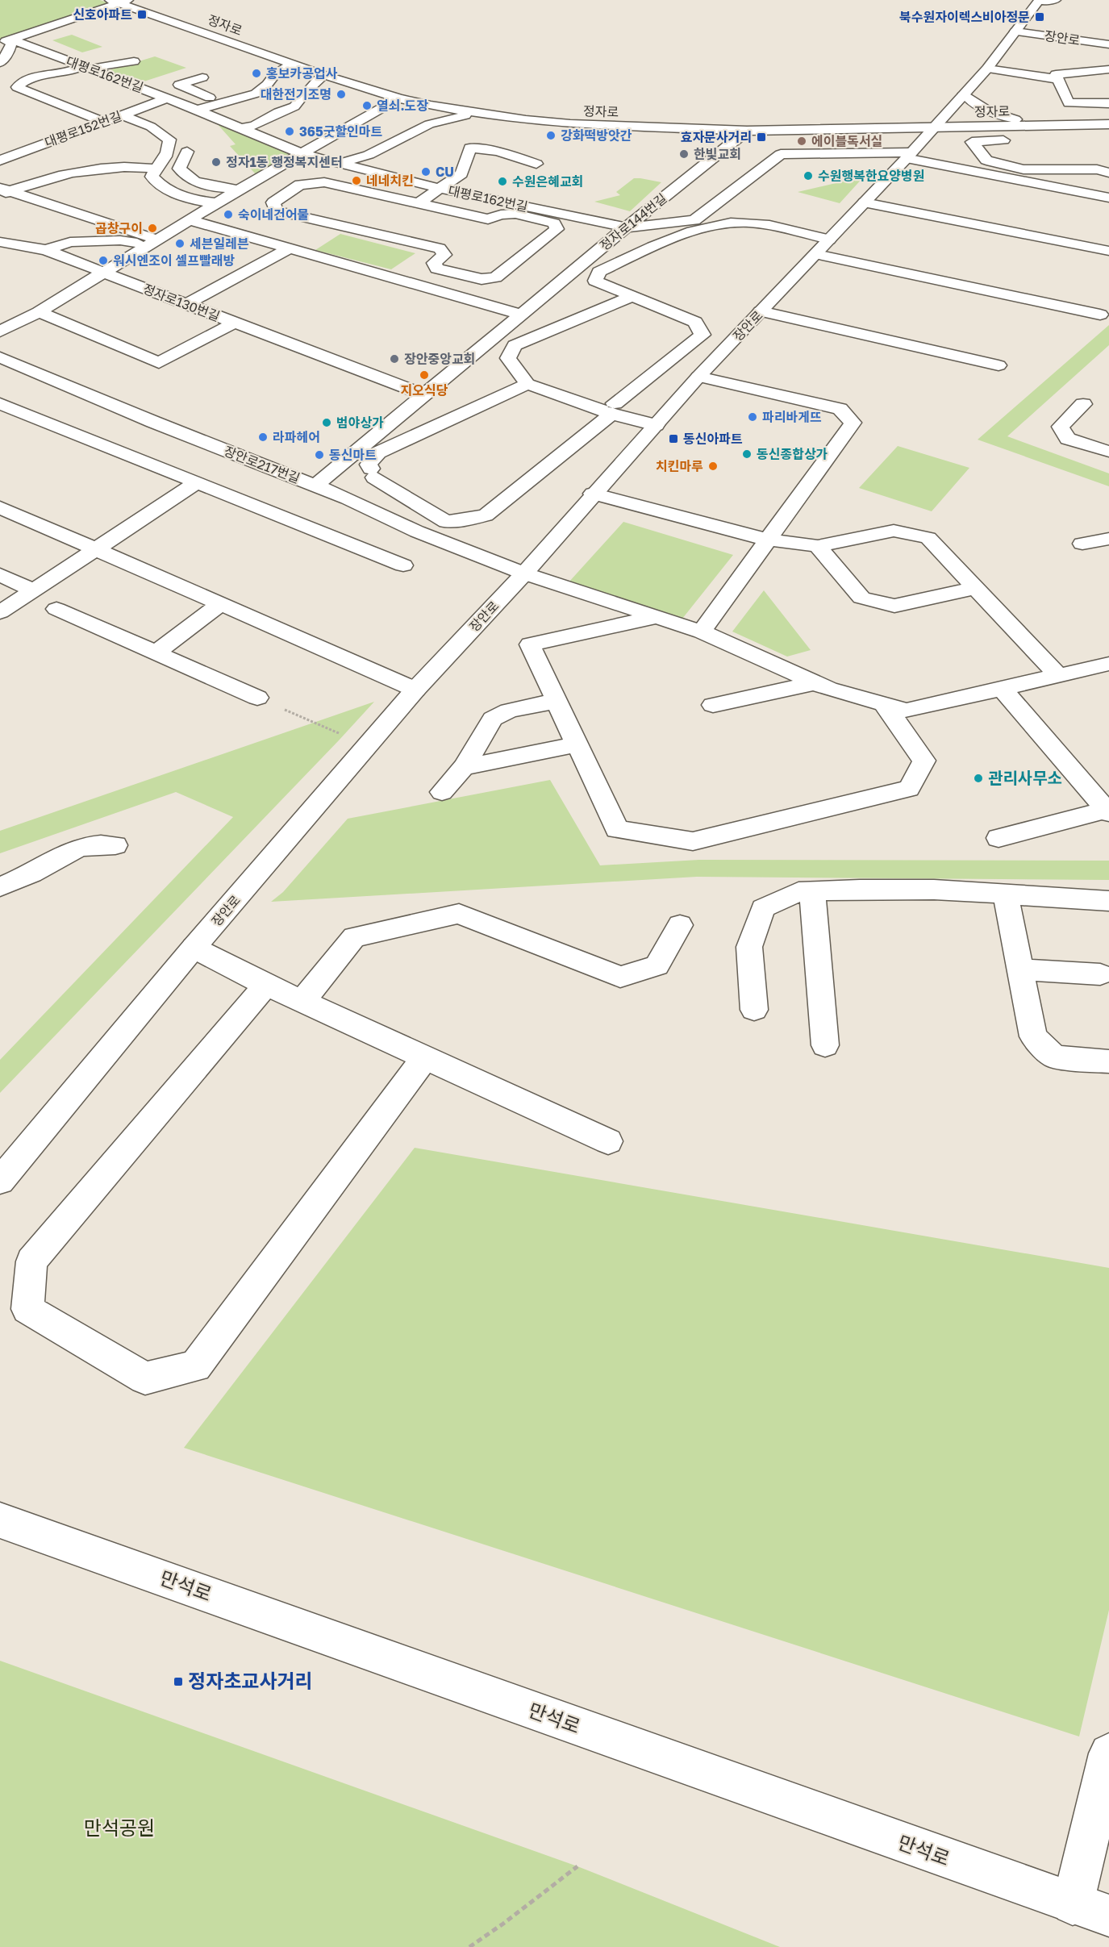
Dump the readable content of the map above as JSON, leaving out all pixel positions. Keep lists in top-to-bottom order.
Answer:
{
  "streets": {
    "street": [
      "정자로",
      "장안로",
      "대평로162번길",
      "대평로152번길",
      "정자로144번길",
      "정자로130번길",
      "장안로217번길",
      "만석로"
    ]
  },
  "crossings": [
    ["정자로", "장안로"],
    ["정자로", "정자로144번길"],
    ["장안로", "대평로162번길"],
    ["장안로", "장안로217번길"],
    ["대평로162번길", "대평로152번길"],
    ["대평로162번길", "정자로144번길"],
    ["정자로144번길", "장안로217번길"]
  ],
  "parks": ["만석공원"],
  "places": {
    "transit": [
      "신호아파트",
      "북수원자이렉스비아정문",
      "효자문사거리",
      "동신아파트",
      "정자초교사거리"
    ],
    "other": [
      "홍보카공업사",
      "대한전기조명",
      "열쇠.도장",
      "365굿할인마트",
      "강화떡방앗간",
      "에이블독서실",
      "한빛교회",
      "정자1동 행정복지센터",
      "CU",
      "수원행복한요양병원",
      "네네치킨",
      "수원은혜교회",
      "숙이네건어물",
      "곱창구이",
      "세븐일레븐",
      "워시엔조이 셀프빨래방",
      "장안중앙교회",
      "지오식당",
      "파리바게뜨",
      "범야상가",
      "라파헤어",
      "동신종합상가",
      "동신마트",
      "치킨마루",
      "관리사무소"
    ]
  }
}
